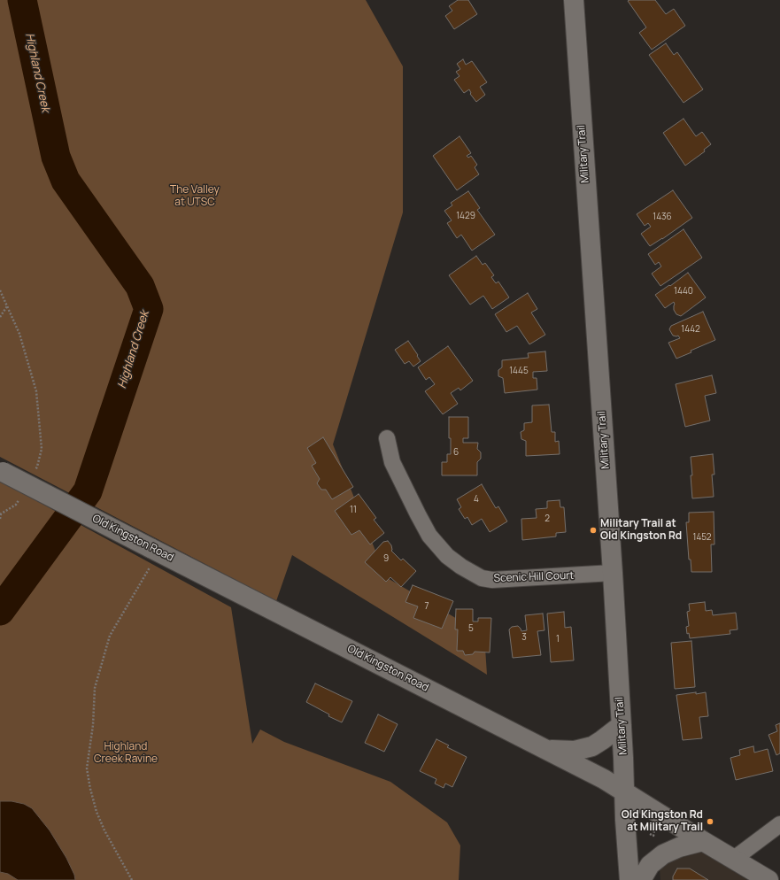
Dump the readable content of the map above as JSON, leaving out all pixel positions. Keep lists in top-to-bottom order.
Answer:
{
  "streets": {
    "street": ["Military Trail", "Old Kingston Road", "Scenic Hill Court"]
  },
  "crossings": [
    ["Military Trail", "Old Kingston Road"],
    ["Military Trail", "Scenic Hill Court"]
  ],
  "water": ["Highland Creek"],
  "parks": ["The Valley at UTSC", "Highland Creek Ravine"],
  "places": ["Military Trail at Old Kingston Rd", "Old Kingston Rd at Military Trail"],
  "house_numbers": [
    "1429",
    "1436",
    "1440",
    "1442",
    "1445",
    "6",
    "4",
    "11",
    "2",
    "1452",
    "9",
    "7",
    "5",
    "3",
    "1"
  ]
}
